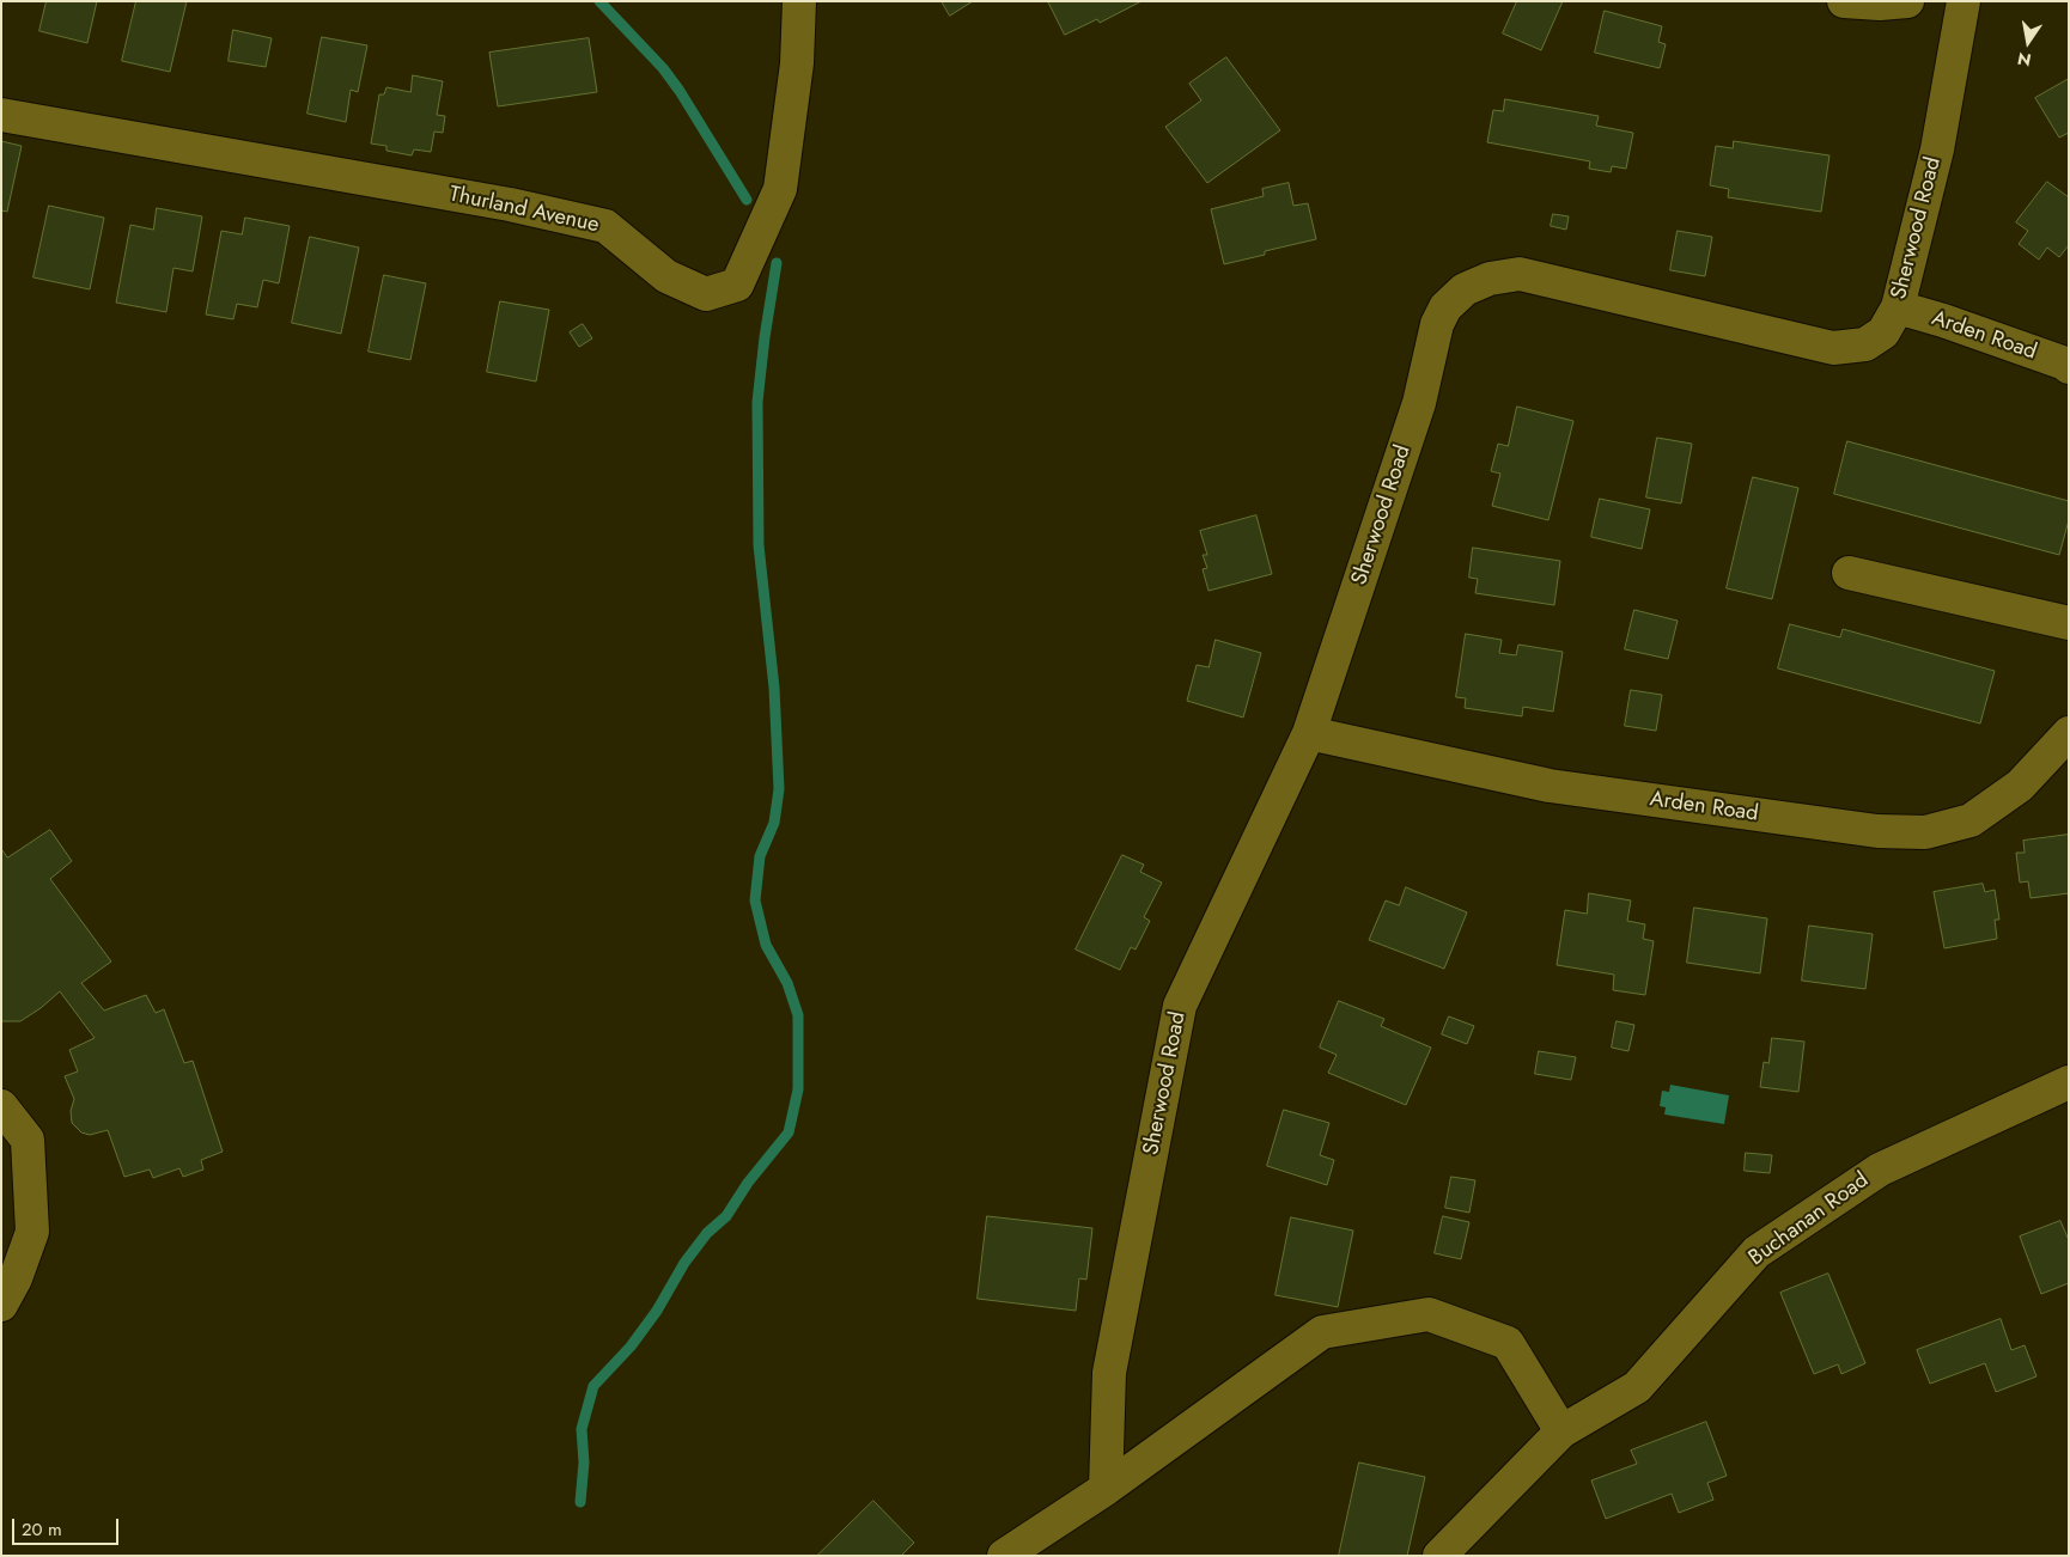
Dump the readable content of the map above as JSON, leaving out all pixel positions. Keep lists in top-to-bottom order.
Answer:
{
  "streets": {
    "street": [
      "Thurland Avenue",
      "Sherwood Road",
      "Arden Road",
      "Buchanan Road"
    ]
  },
  "crossings": [
    ["Sherwood Road", "Arden Road"]
  ],
  "scale_bar": "20 m",
  "north": "bottom"
}
